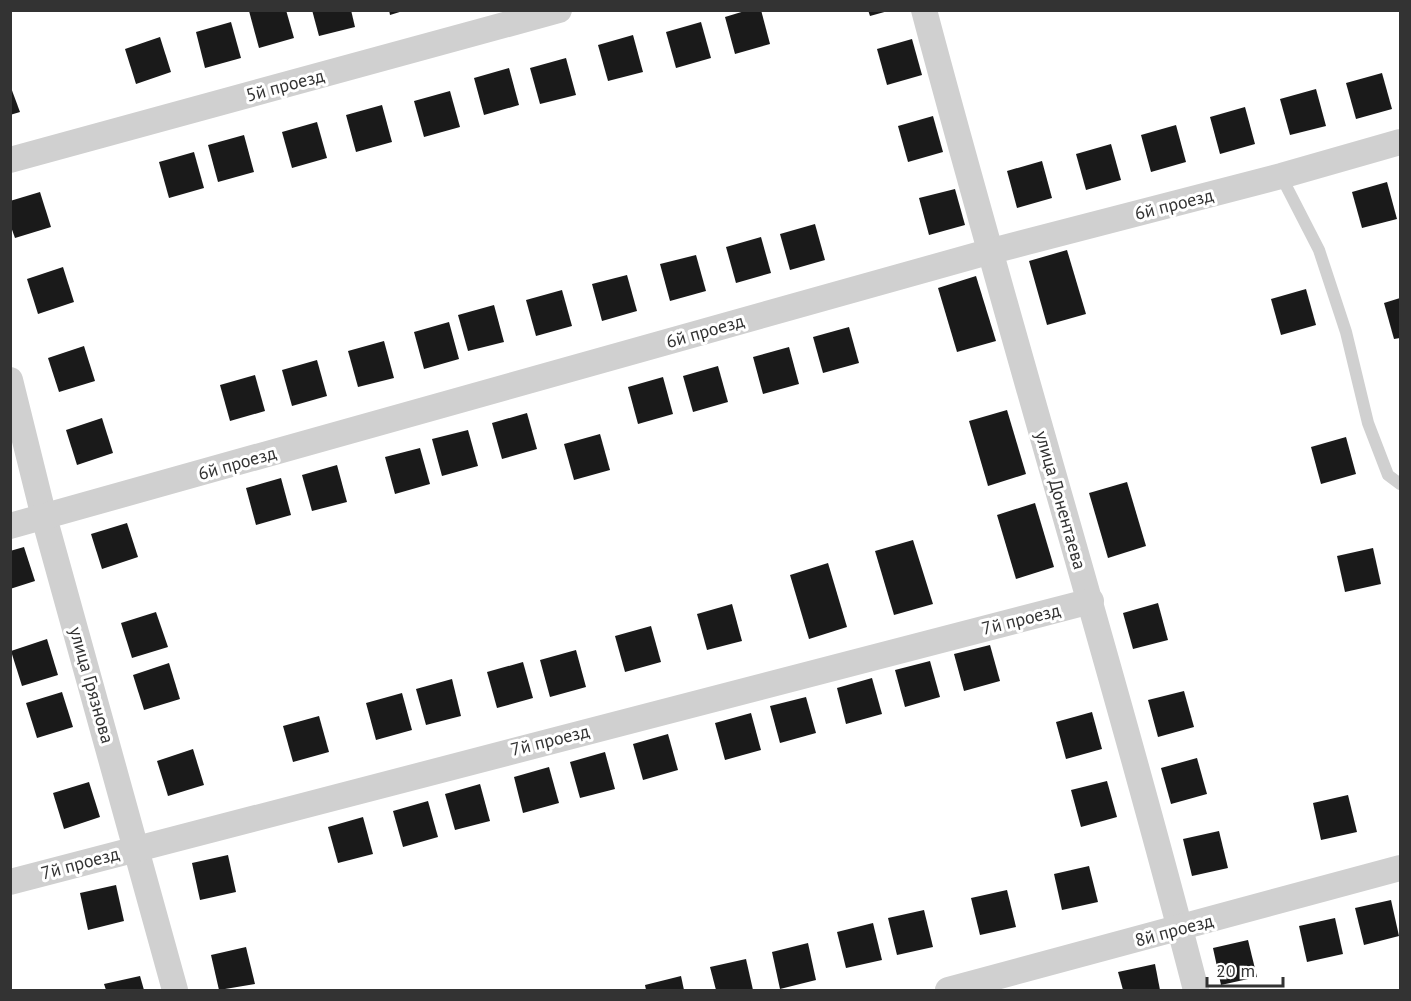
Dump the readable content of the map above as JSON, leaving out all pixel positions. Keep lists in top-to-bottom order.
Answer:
{
  "streets": {
    "street": [
      "5й проезд",
      "6й проезд",
      "улица Донентаева",
      "7й проезд",
      "улица Грязнова",
      "8й проезд"
    ]
  },
  "crossings": [
    ["6й проезд", "улица Донентаева"],
    ["6й проезд", "улица Грязнова"],
    ["улица Донентаева", "7й проезд"],
    ["улица Донентаева", "8й проезд"],
    ["7й проезд", "улица Грязнова"]
  ],
  "scale_bar": "20 m"
}
